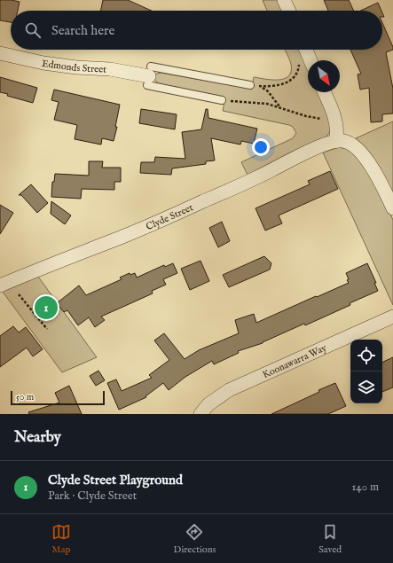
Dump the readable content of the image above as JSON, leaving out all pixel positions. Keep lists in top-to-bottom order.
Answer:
{
  "streets": {
    "street": ["Edmonds Street", "Clyde Street", "Koonawarra Way"]
  },
  "scale_bar": "50 m",
  "north": "bottom right",
  "page": {
    "search": "Search here",
    "pins": "1",
    "scale": "50 m",
    "heading": "Nearby",
    "list": [
      {
        "mark": "1",
        "name": "Clyde Street Playground",
        "note": "Park · Clyde Street",
        "value": "140 m"
      }
    ],
    "nav": ["Map", "Directions", "Saved"]
  }
}
